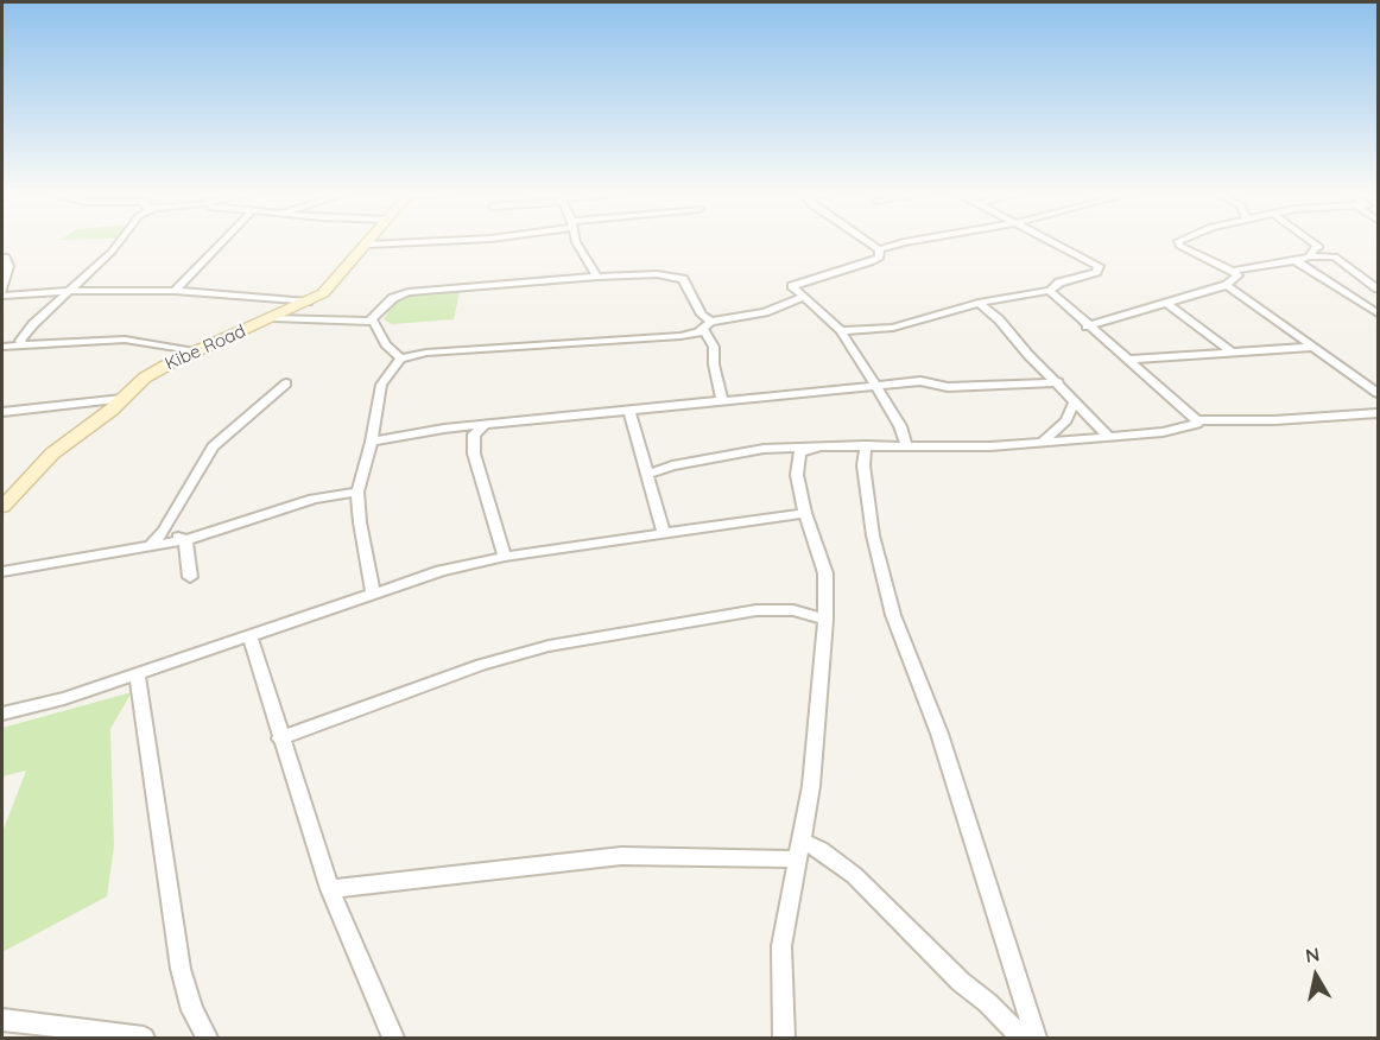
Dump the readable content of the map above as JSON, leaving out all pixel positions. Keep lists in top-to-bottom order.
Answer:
{
  "streets": {
    "street": ["Kibe Road"]
  },
  "north": "top"
}
